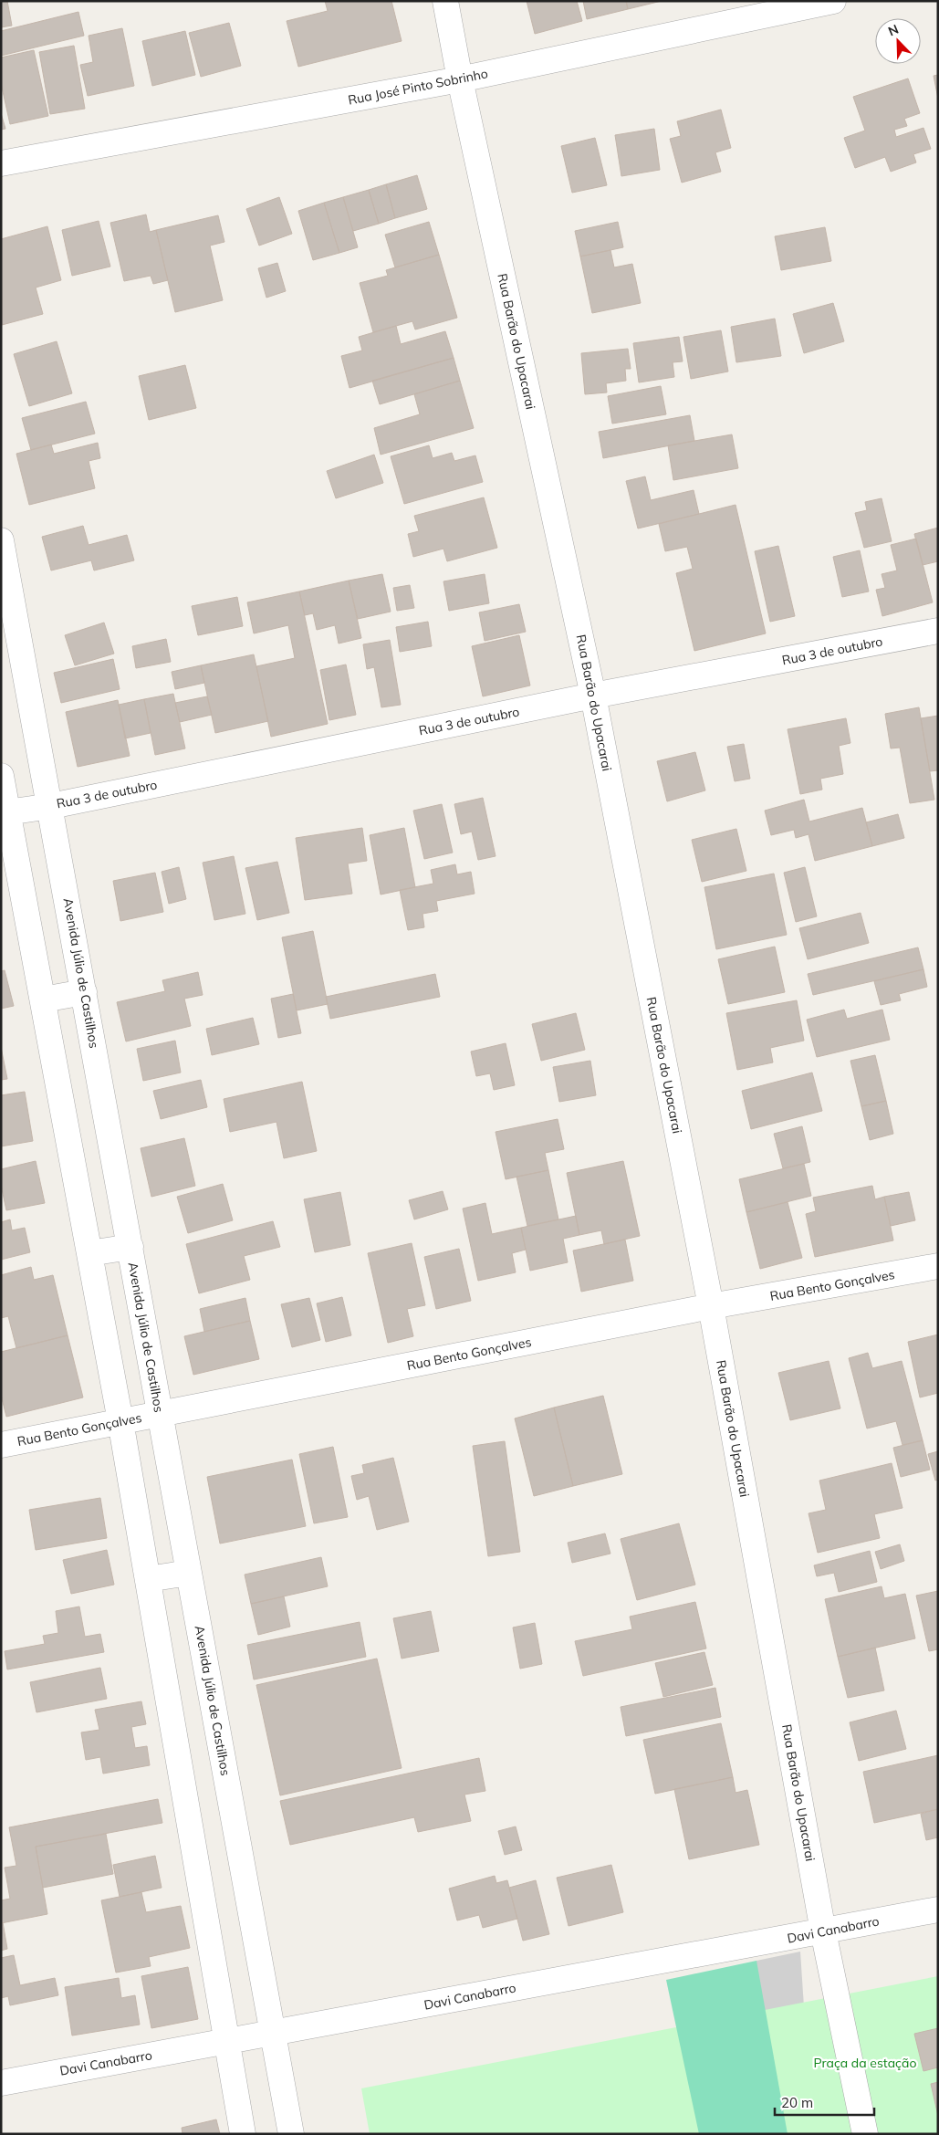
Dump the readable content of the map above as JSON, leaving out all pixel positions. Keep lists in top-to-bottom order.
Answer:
{
  "streets": {
    "street": [
      "Rua José Pinto Sobrinho",
      "Rua Barão do Upacarai",
      "Rua 3 de outubro",
      "Avenida Júlio de Castilhos",
      "Rua Bento Gonçalves",
      "Davi Canabarro"
    ]
  },
  "crossings": [
    ["Rua José Pinto Sobrinho", "Rua Barão do Upacarai"],
    ["Rua Barão do Upacarai", "Rua 3 de outubro"],
    ["Rua Barão do Upacarai", "Rua Bento Gonçalves"],
    ["Rua Barão do Upacarai", "Davi Canabarro"],
    ["Rua 3 de outubro", "Avenida Júlio de Castilhos"],
    ["Avenida Júlio de Castilhos", "Rua Bento Gonçalves"],
    ["Avenida Júlio de Castilhos", "Davi Canabarro"]
  ],
  "parks": ["Praça da estação"],
  "scale_bar": "20 m",
  "north": "top left"
}
